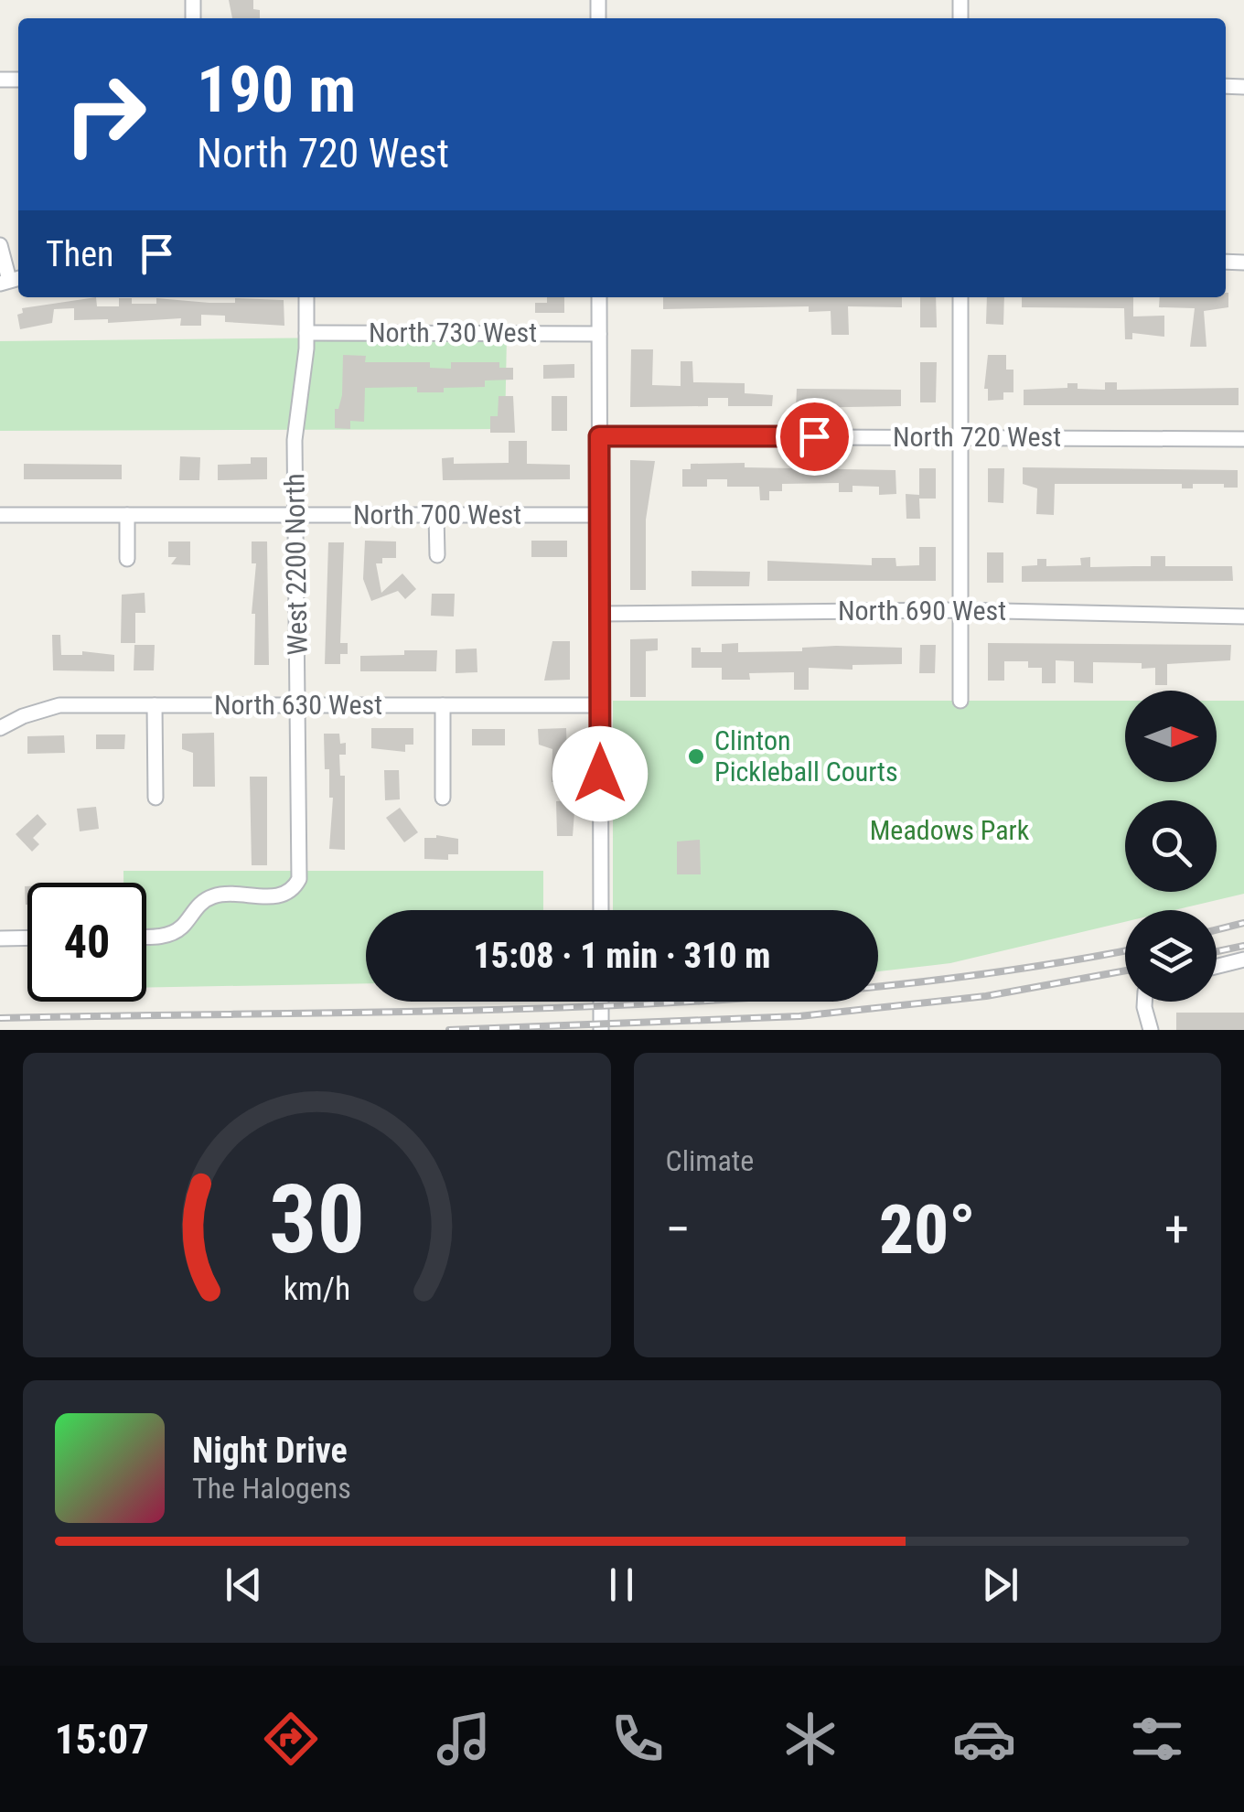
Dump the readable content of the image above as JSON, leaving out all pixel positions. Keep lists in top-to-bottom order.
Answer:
{
  "streets": {
    "street": [
      "North 730 West",
      "North 720 West",
      "North 700 West",
      "West 2200 North",
      "North 690 West",
      "North 630 West"
    ]
  },
  "crossings": [
    ["North 730 West", "West 2200 North"],
    ["North 700 West", "West 2200 North"],
    ["West 2200 North", "North 630 West"]
  ],
  "parks": ["Meadows Park"],
  "places": ["Clinton Pickleball Courts"],
  "north": "right",
  "page": {
    "turn": ["190 m", "North 720 West"],
    "then": "Then",
    "limit": "40",
    "trip": "15:08 · 1 min · 310 m",
    "tile": "Climate",
    "heat": ["−", "20°", "+"],
    "song": ["Night Drive", "The Halogens"],
    "tabs": "15:07",
    "gauge": ["30", "km/h"]
  }
}
